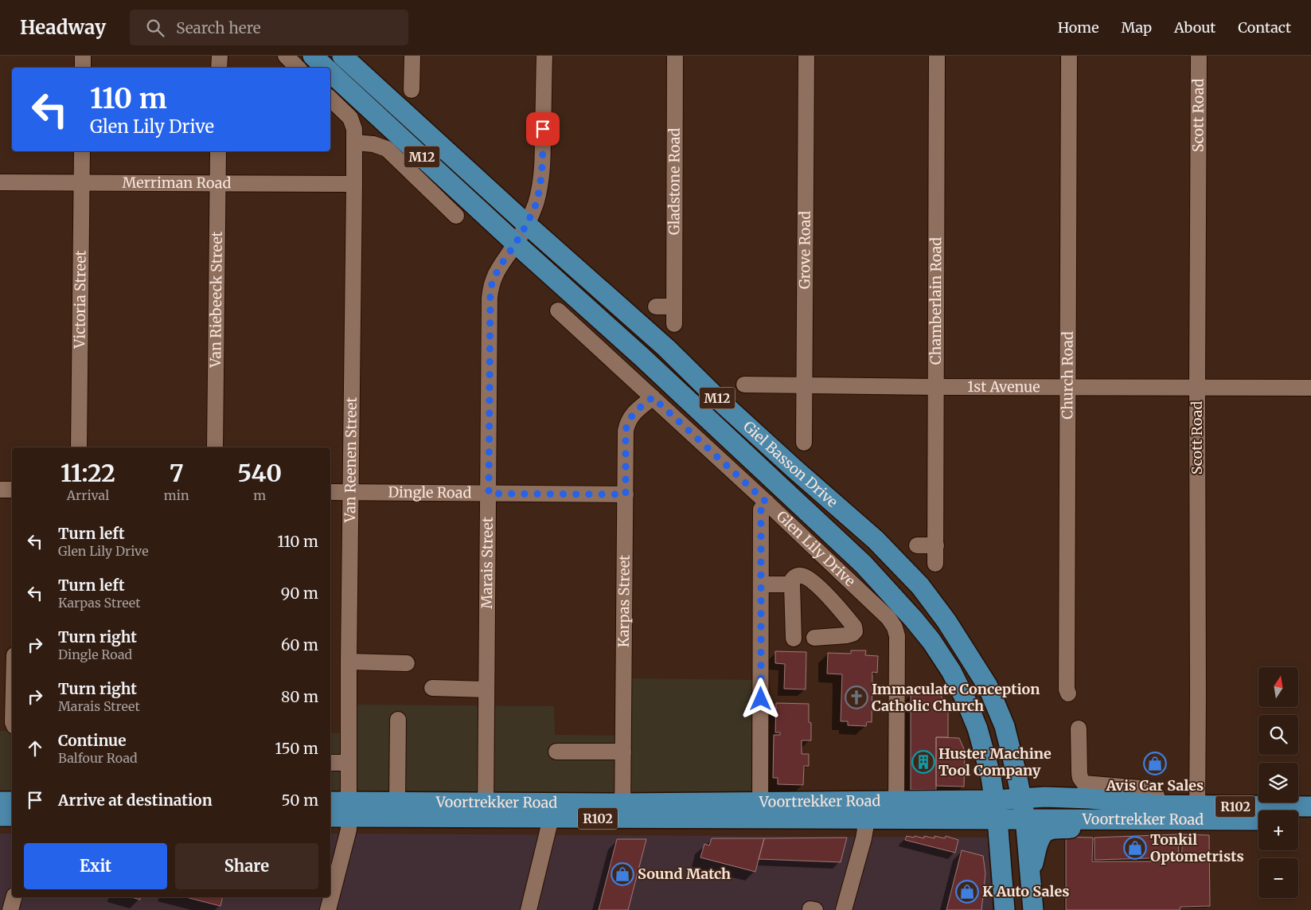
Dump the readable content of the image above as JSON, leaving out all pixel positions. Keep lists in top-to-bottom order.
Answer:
{
  "streets": {
    "main road": [
      "M12",
      "Giel Basson Drive",
      "Voortrekker Road",
      "R102"
    ],
    "street": [
      "Scott Road",
      "Gladstone Road",
      "Merriman Road",
      "Grove Road",
      "Victoria Street",
      "Van Riebeeck Street",
      "Chamberlain Road",
      "Church Road",
      "1st Avenue",
      "Van Reenen Street",
      "Dingle Road",
      "Glen Lily Drive",
      "Marais Street",
      "Karpas Street"
    ]
  },
  "crossings": [
    ["Scott Road", "1st Avenue"],
    ["Scott Road", "Voortrekker Road"],
    ["M12", "Giel Basson Drive"],
    ["M12", "Voortrekker Road"],
    ["Merriman Road", "Victoria Street"],
    ["Merriman Road", "Van Riebeeck Street"],
    ["Merriman Road", "Van Reenen Street"],
    ["Grove Road", "1st Avenue"],
    ["Chamberlain Road", "1st Avenue"],
    ["Church Road", "1st Avenue"],
    ["Van Reenen Street", "Dingle Road"],
    ["Van Reenen Street", "Voortrekker Road"],
    ["Giel Basson Drive", "Marais Street"],
    ["Giel Basson Drive", "Voortrekker Road"],
    ["Dingle Road", "Marais Street"],
    ["Dingle Road", "Karpas Street"],
    ["Glen Lily Drive", "Karpas Street"],
    ["Glen Lily Drive", "Voortrekker Road"],
    ["Marais Street", "Voortrekker Road"],
    ["Karpas Street", "Voortrekker Road"]
  ],
  "places": {
    "church": ["Immaculate Conception Catholic Church"],
    "building": ["Huster Machine Tool Company"],
    "shop": [
      "Avis Car Sales",
      "Tonkil Optometrists",
      "Sound Match",
      "K Auto Sales"
    ]
  },
  "north": "top",
  "page": {
    "header": "Headway",
    "search": "Search here",
    "nav": [
      "Home",
      "Map",
      "About",
      "Contact"
    ],
    "turn": ["110 m", "Glen Lily Drive"],
    "eta": [
      "11:22",
      "Arrival",
      "7",
      "min",
      "540",
      "m"
    ],
    "list": [
      {
        "name": "Turn left",
        "note": "Glen Lily Drive",
        "value": "110 m"
      },
      {
        "name": "Turn left",
        "note": "Karpas Street",
        "value": "90 m"
      },
      {
        "name": "Turn right",
        "note": "Dingle Road",
        "value": "60 m"
      },
      {
        "name": "Turn right",
        "note": "Marais Street",
        "value": "80 m"
      },
      {
        "name": "Continue",
        "note": "Balfour Road",
        "value": "150 m"
      },
      {
        "name": "Arrive at destination",
        "value": "50 m"
      }
    ],
    "map_buttons": ["+", "−"],
    "buttons": ["Exit", "Share"]
  }
}
